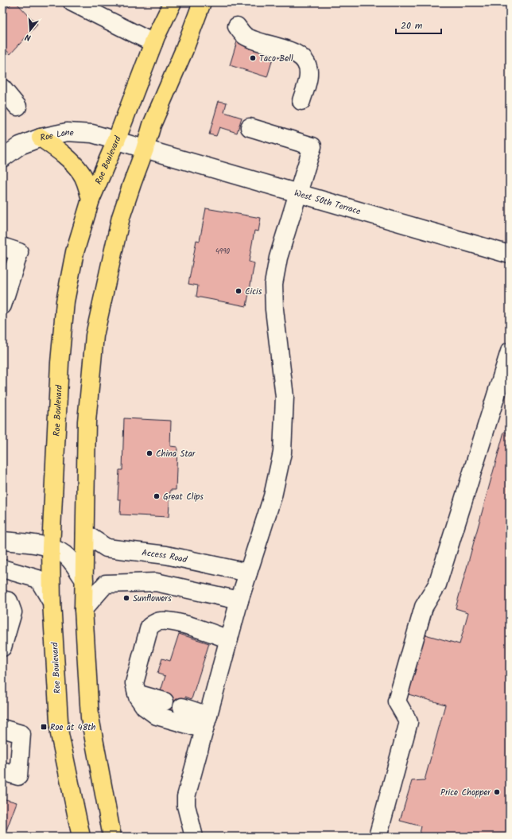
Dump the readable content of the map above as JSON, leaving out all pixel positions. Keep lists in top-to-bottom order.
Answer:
{
  "streets": {
    "main road": ["Roe Boulevard"],
    "street": ["Roe Lane", "West 50th Terrace", "Access Road"]
  },
  "crossings": [
    ["Roe Lane", "Roe Boulevard"],
    ["Roe Lane", "West 50th Terrace"]
  ],
  "places": {
    "other": [
      "Taco Bell",
      "Cicis",
      "China Star",
      "Great Clips",
      "Sunflowers",
      "Price Chopper"
    ],
    "transit": ["Roe at 48th"]
  },
  "house_numbers": ["4990"],
  "scale_bar": "20 m",
  "north": "bottom"
}
